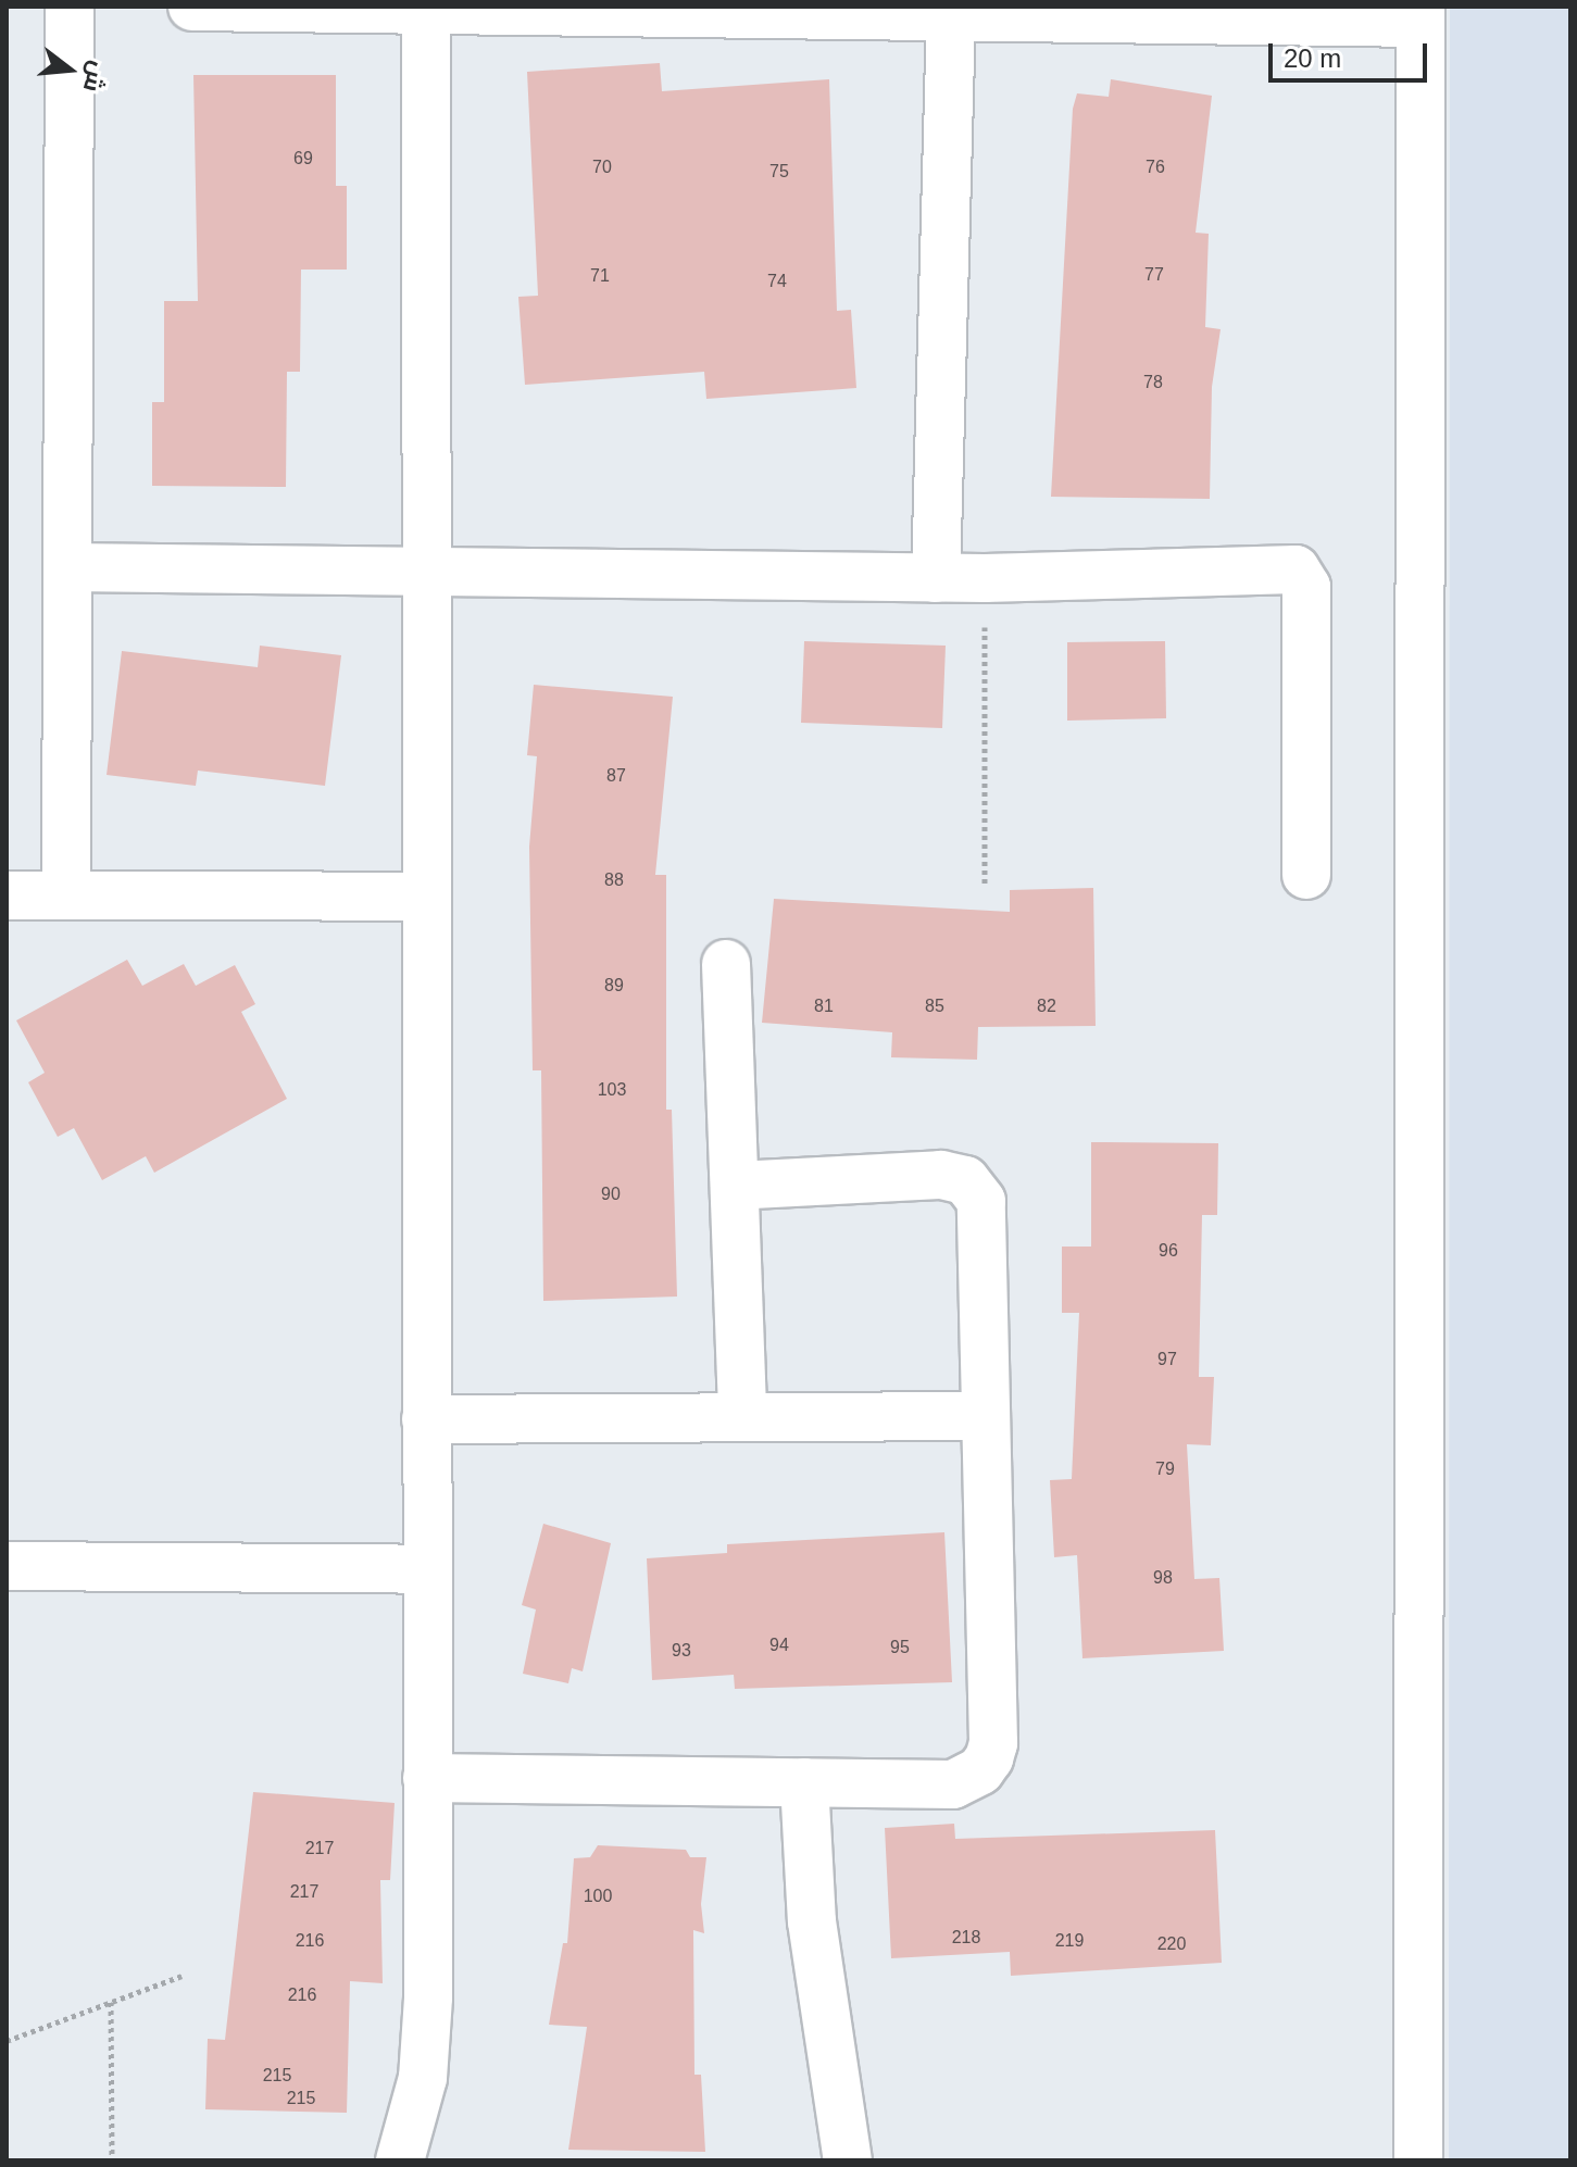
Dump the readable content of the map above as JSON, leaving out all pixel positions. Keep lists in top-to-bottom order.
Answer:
{
  "house_numbers": [
    "69",
    "70",
    "76",
    "75",
    "77",
    "71",
    "74",
    "78",
    "87",
    "88",
    "89",
    "81",
    "85",
    "82",
    "103",
    "90",
    "96",
    "97",
    "79",
    "98",
    "94",
    "95",
    "93",
    "217",
    "217",
    "100",
    "218",
    "216",
    "219",
    "220",
    "216",
    "215",
    "215"
  ],
  "scale_bar": "20 m",
  "north": "right"
}
